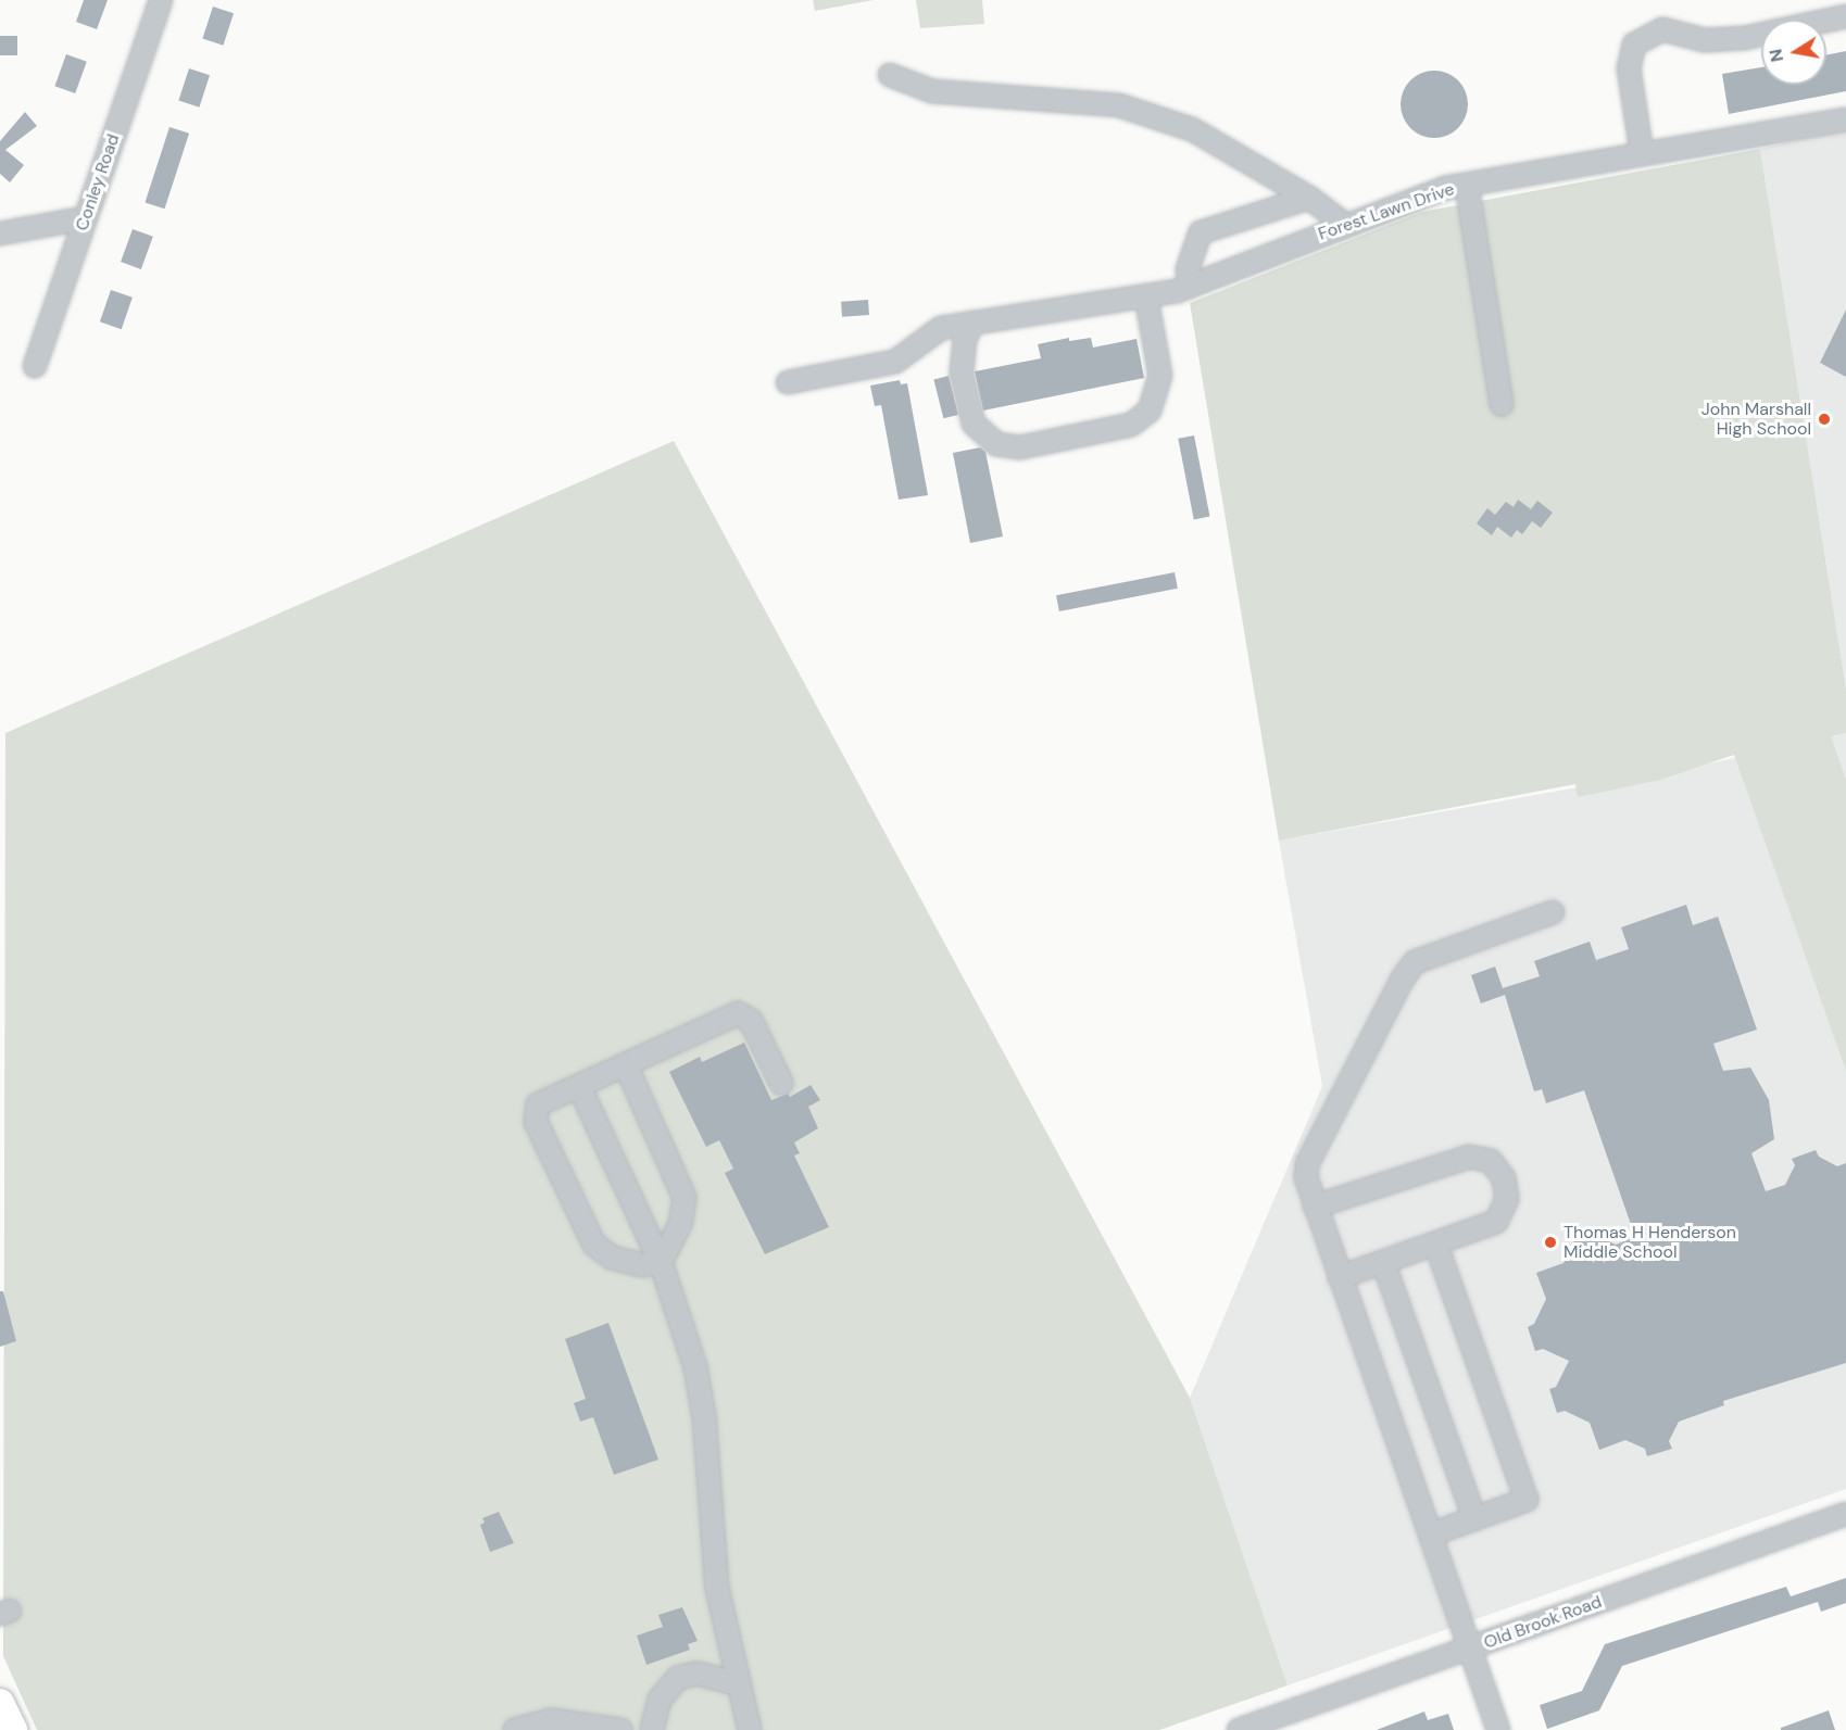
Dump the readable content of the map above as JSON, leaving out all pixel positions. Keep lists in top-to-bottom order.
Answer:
{
  "streets": {
    "street": ["Conley Road", "Forest Lawn Drive", "Old Brook Road"]
  },
  "places": ["John Marshall High School", "Thomas H Henderson Middle School"],
  "north": "left"
}
